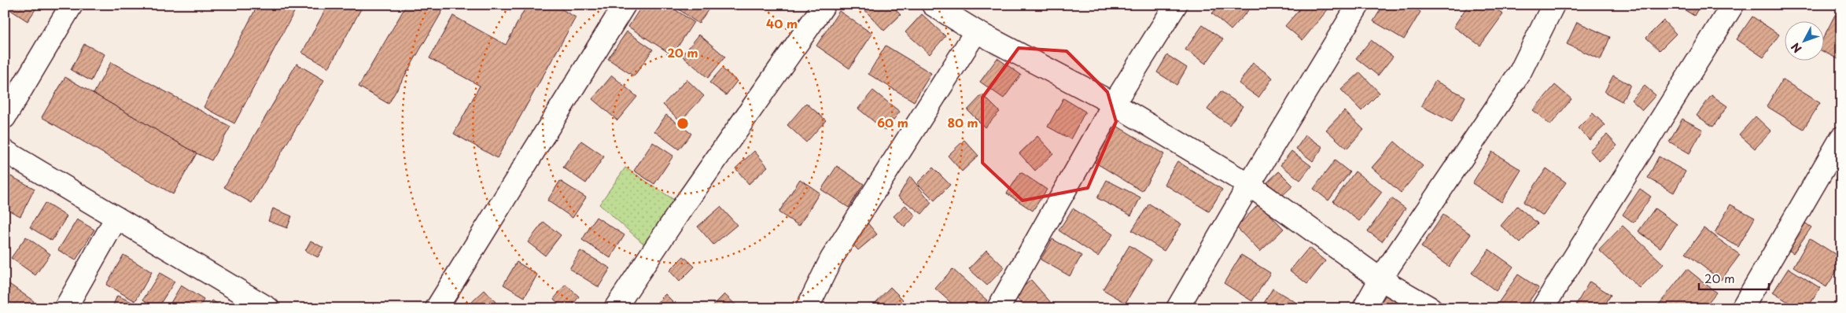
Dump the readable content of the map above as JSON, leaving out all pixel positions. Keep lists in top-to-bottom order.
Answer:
{
  "scale_bar": "20 m",
  "north": "bottom left",
  "rings": [
    "40 m",
    "20 m",
    "60 m",
    "80 m"
  ]
}
